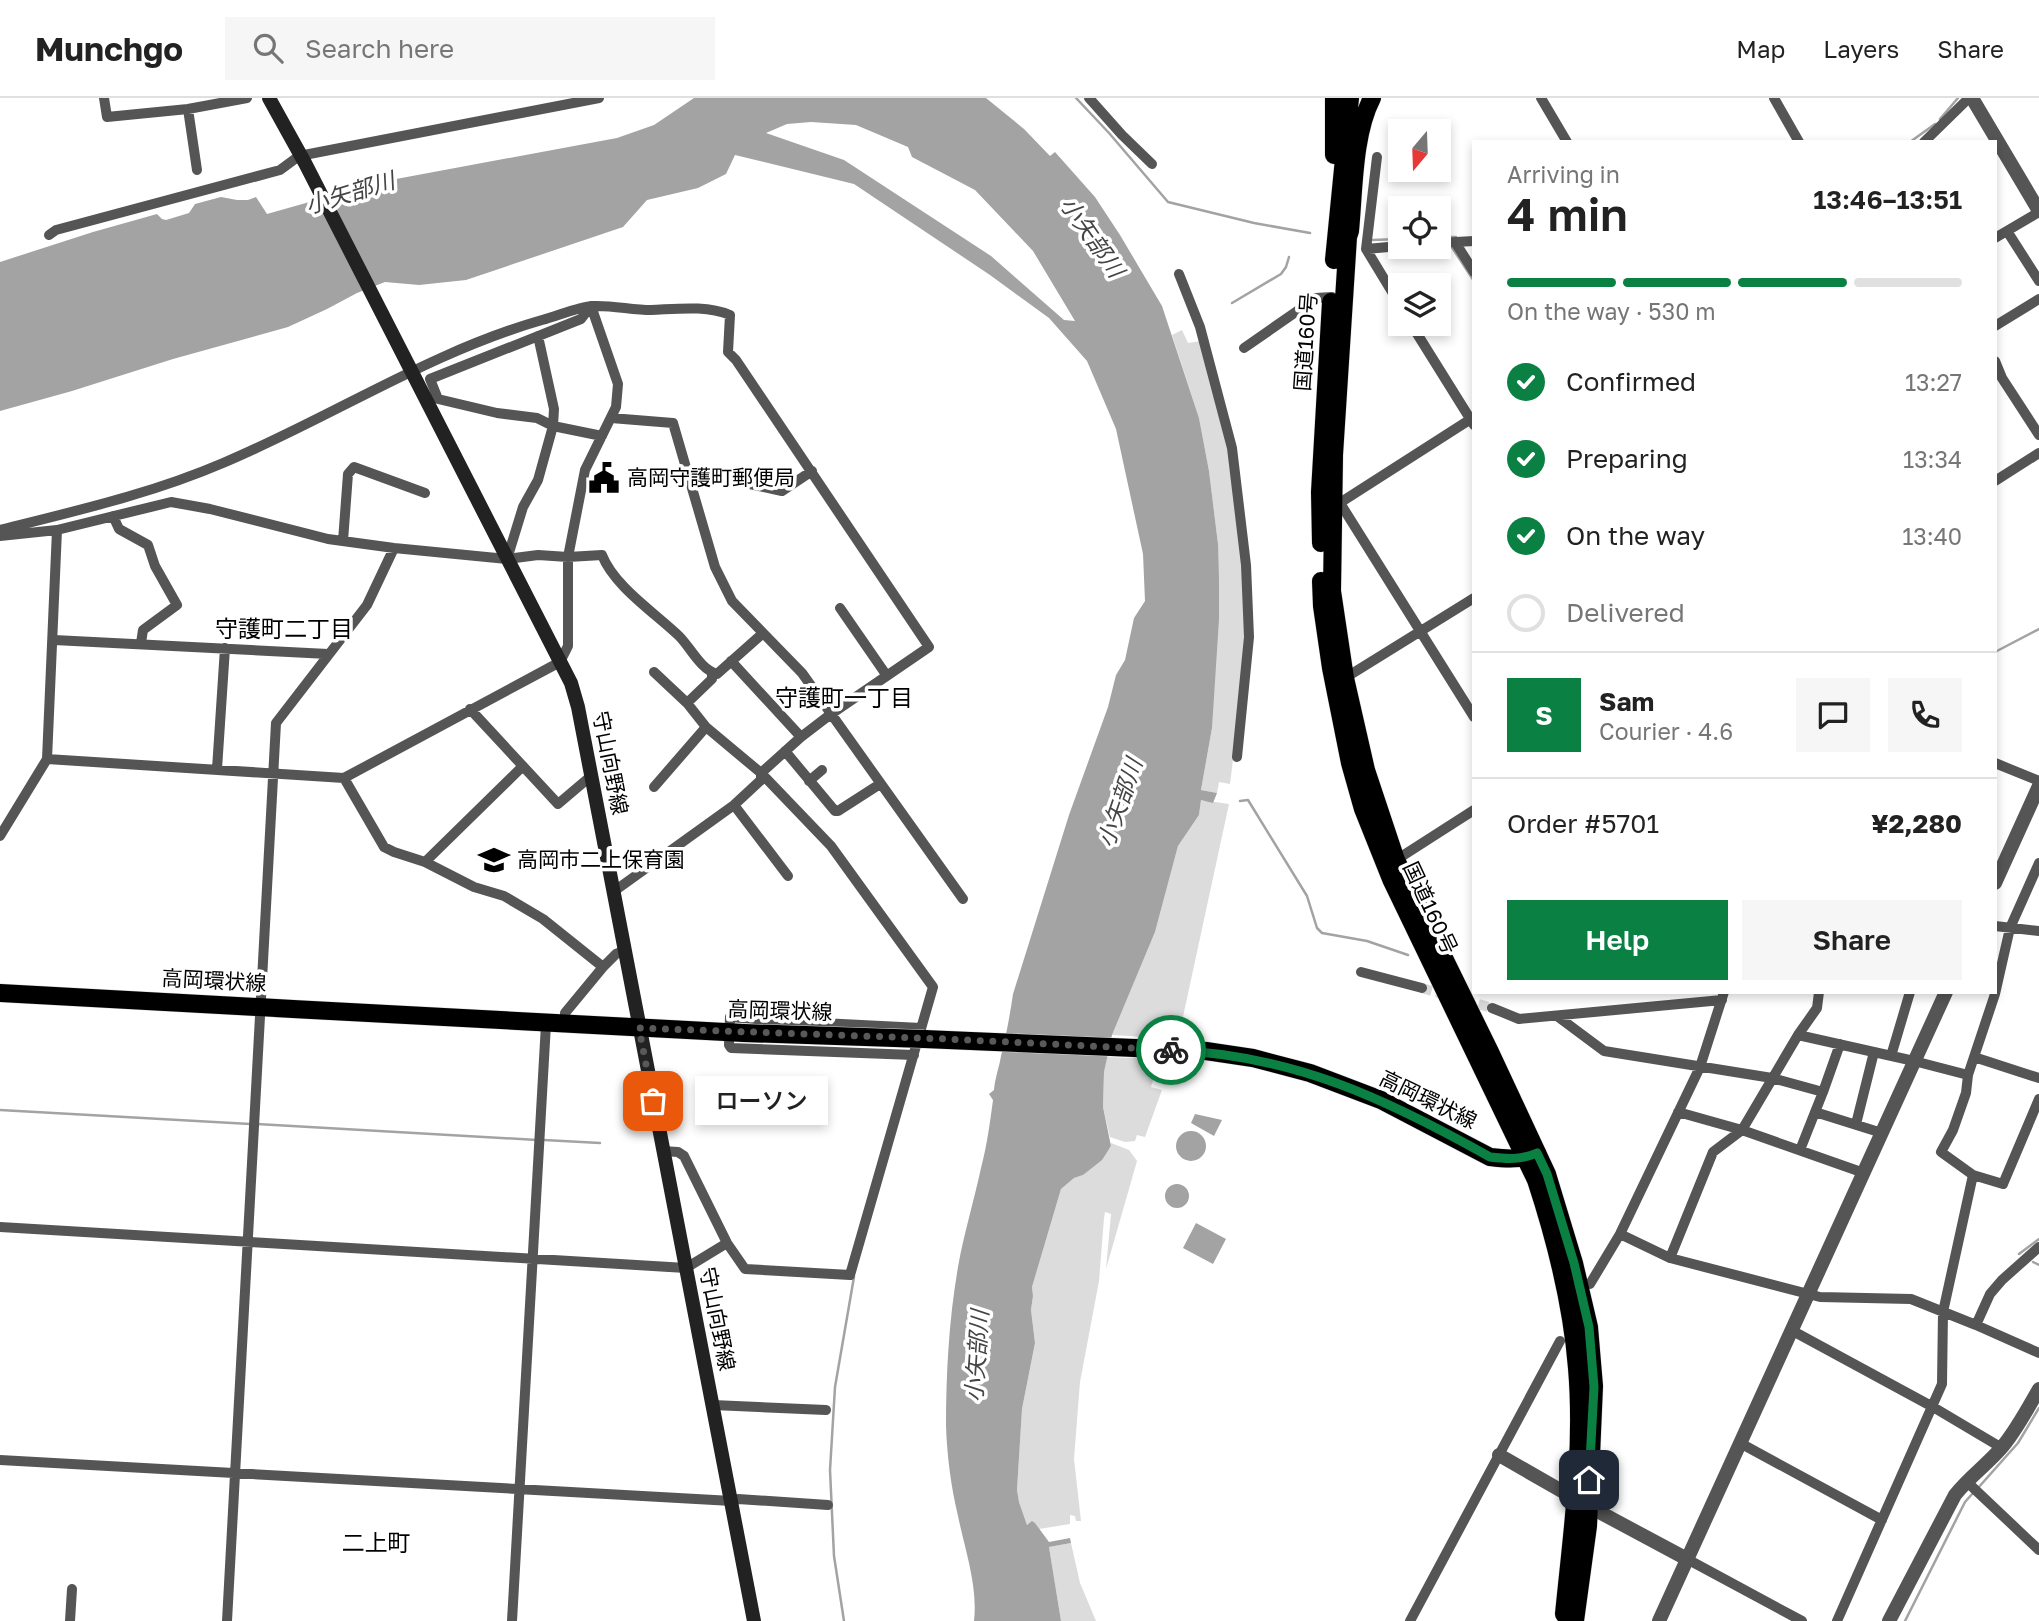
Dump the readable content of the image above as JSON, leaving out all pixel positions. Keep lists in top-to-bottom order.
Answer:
{
  "streets": {
    "main road": ["国道160号", "守山向野線", "高岡環状線"]
  },
  "crossings": [
    ["国道160号", "高岡環状線"],
    ["守山向野線", "高岡環状線"]
  ],
  "districts": ["守護町二丁目", "守護町一丁目", "二上町"],
  "water": ["小矢部川"],
  "places": {
    "public building": ["高岡守護町郵便局"],
    "school or university": ["高岡市二上保育園"],
    "other": ["ローソン"]
  },
  "north": "bottom",
  "page": {
    "header": "Munchgo",
    "search": "Search here",
    "nav": ["Map", "Layers", "Share"],
    "heading": ["4 min", "Arriving in", "13:46–13:51"],
    "panel": [
      "Sam",
      "Courier · 4.6",
      "Order #5701",
      "¥2,280"
    ],
    "bar": "On the way · 530 m",
    "list": [
      ["Confirmed", "13:27"],
      ["Preparing", "13:34"],
      ["On the way", "13:40"],
      "Delivered"
    ],
    "round": "S",
    "buttons": ["Help", "Share"],
    "bubble": "ローソン"
  }
}
